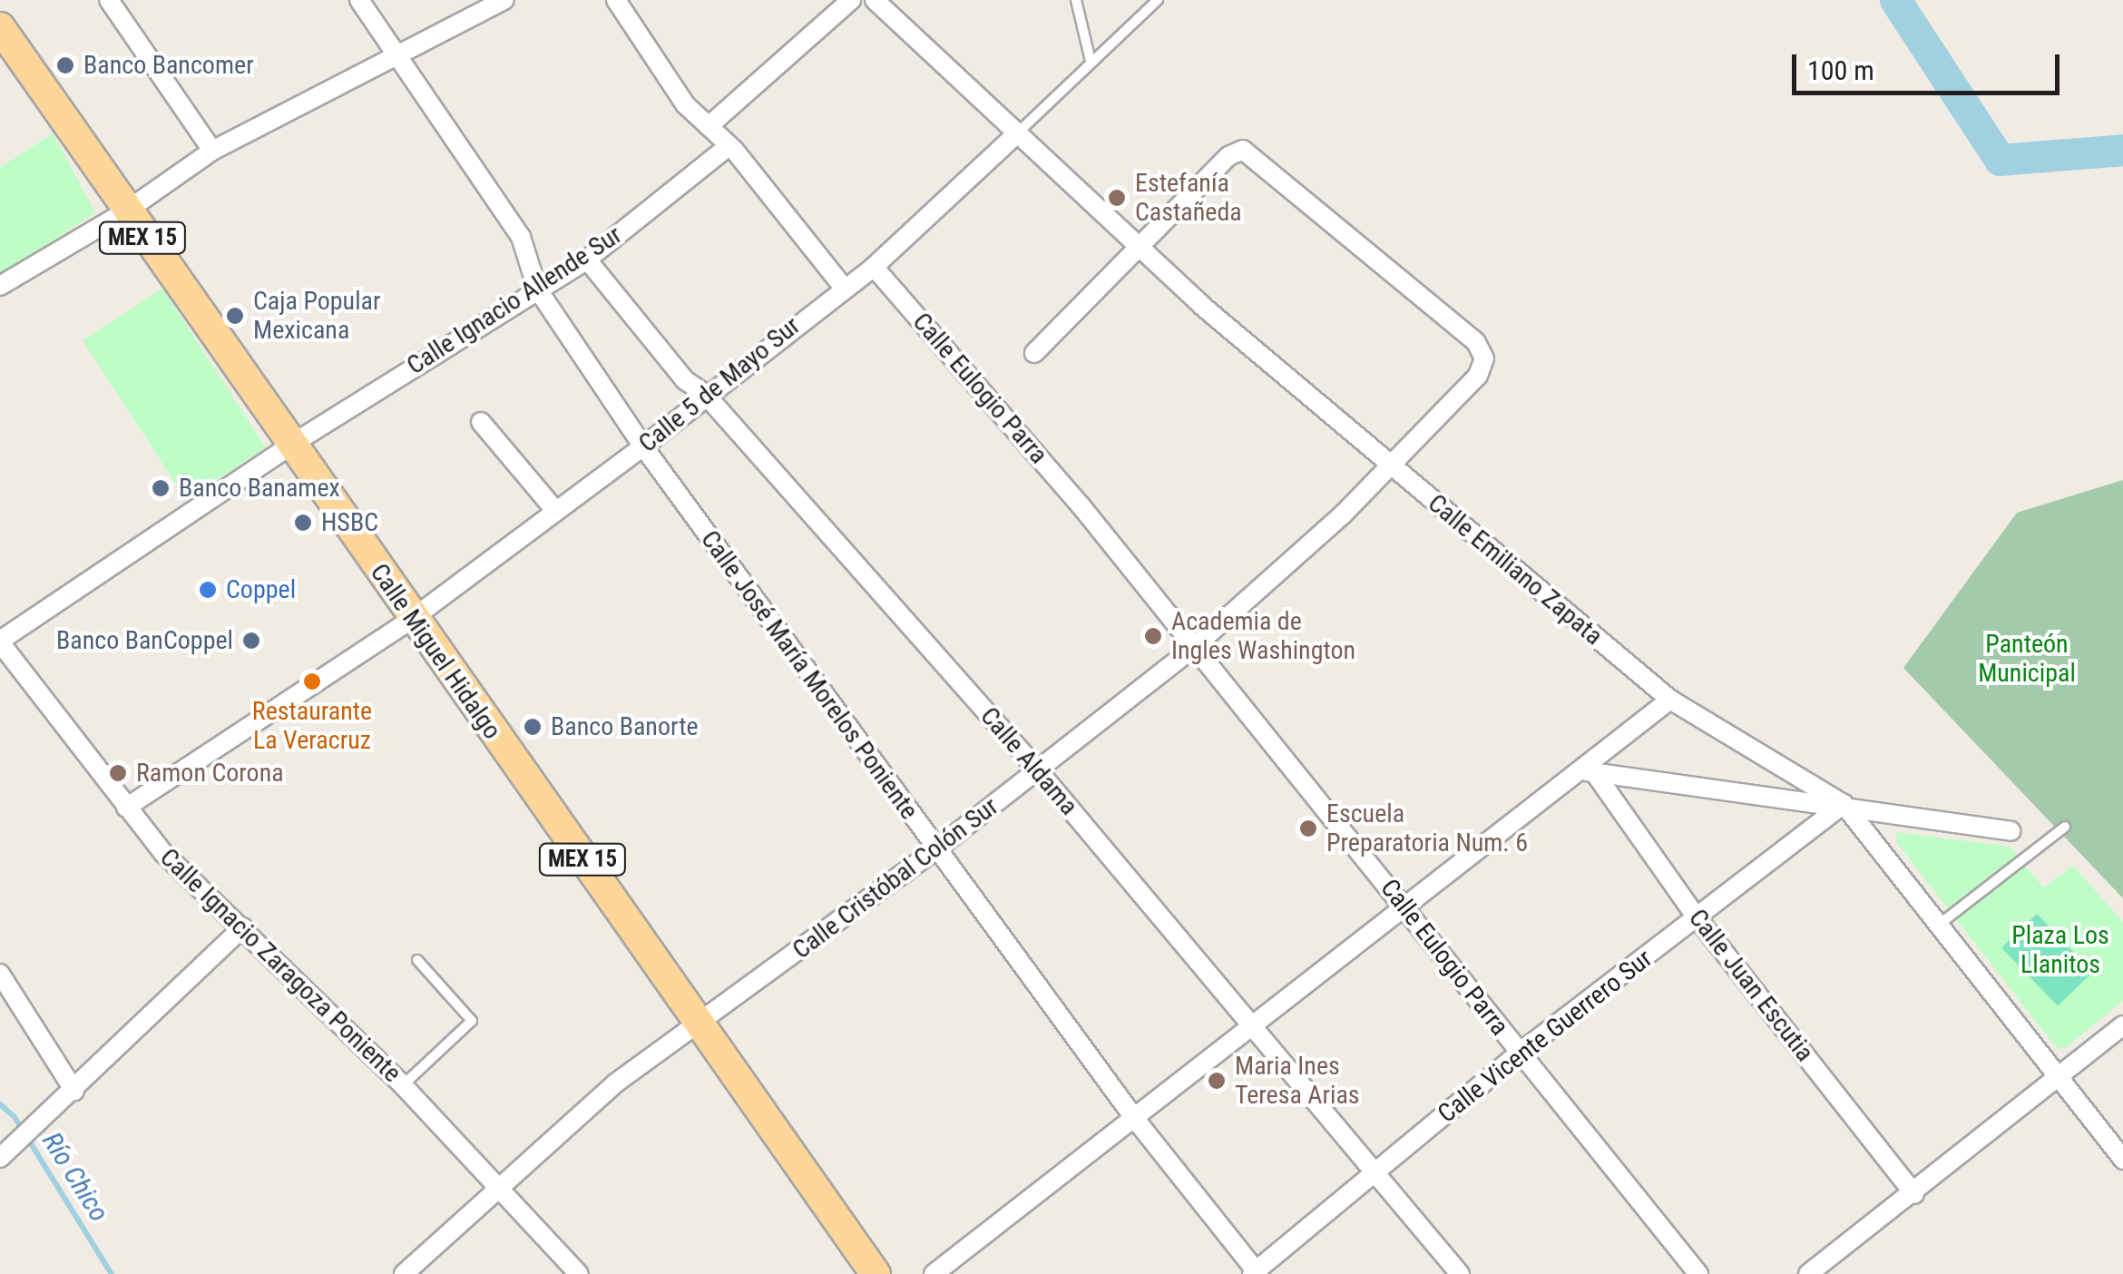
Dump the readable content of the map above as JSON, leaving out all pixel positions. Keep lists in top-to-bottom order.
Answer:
{
  "streets": {
    "main road": ["MEX 15", "Calle Miguel Hidalgo"],
    "street": [
      "Calle Ignacio Allende Sur",
      "Calle 5 de Mayo Sur",
      "Calle Eulogio Parra",
      "Calle Emiliano Zapata",
      "Calle José María Morelos Poniente",
      "Calle Aldama",
      "Calle Cristóbal Colón Sur",
      "Calle Ignacio Zaragoza Poniente",
      "Calle Juan Escutia",
      "Calle Vicente Guerrero Sur"
    ]
  },
  "crossings": [
    ["Calle Ignacio Allende Sur", "Calle Miguel Hidalgo"],
    ["Calle Ignacio Allende Sur", "Calle José María Morelos Poniente"],
    ["Calle Ignacio Allende Sur", "Calle Aldama"],
    ["Calle Ignacio Allende Sur", "Calle Ignacio Zaragoza Poniente"],
    ["Calle 5 de Mayo Sur", "Calle Eulogio Parra"],
    ["Calle 5 de Mayo Sur", "Calle Emiliano Zapata"],
    ["Calle 5 de Mayo Sur", "Calle Miguel Hidalgo"],
    ["Calle 5 de Mayo Sur", "Calle José María Morelos Poniente"],
    ["Calle 5 de Mayo Sur", "Calle Aldama"],
    ["Calle 5 de Mayo Sur", "Calle Ignacio Zaragoza Poniente"],
    ["Calle Eulogio Parra", "Calle Cristóbal Colón Sur"],
    ["Calle Eulogio Parra", "Calle Vicente Guerrero Sur"],
    ["Calle Emiliano Zapata", "Calle Cristóbal Colón Sur"],
    ["Calle Emiliano Zapata", "Calle Vicente Guerrero Sur"],
    ["Calle Miguel Hidalgo", "Calle Cristóbal Colón Sur"],
    ["Calle José María Morelos Poniente", "Calle Cristóbal Colón Sur"],
    ["Calle José María Morelos Poniente", "Calle Vicente Guerrero Sur"],
    ["Calle Aldama", "Calle Cristóbal Colón Sur"],
    ["Calle Aldama", "Calle Vicente Guerrero Sur"],
    ["Calle Cristóbal Colón Sur", "Calle Ignacio Zaragoza Poniente"],
    ["Calle Juan Escutia", "Calle Vicente Guerrero Sur"]
  ],
  "water": ["Río Chico"],
  "parks": ["Panteón Municipal", "Plaza Los Llanitos"],
  "places": [
    "Banco Bancomer",
    "Estefanía Castañeda",
    "Caja Popular Mexicana",
    "Banco Banamex",
    "HSBC",
    "Coppel",
    "Academia de Ingles Washington",
    "Banco BanCoppel",
    "Restaurante La Veracruz",
    "Banco Banorte",
    "Ramon Corona",
    "Escuela Preparatoria Num. 6",
    "Maria Ines Teresa Arias"
  ],
  "scale_bar": "100 m"
}
